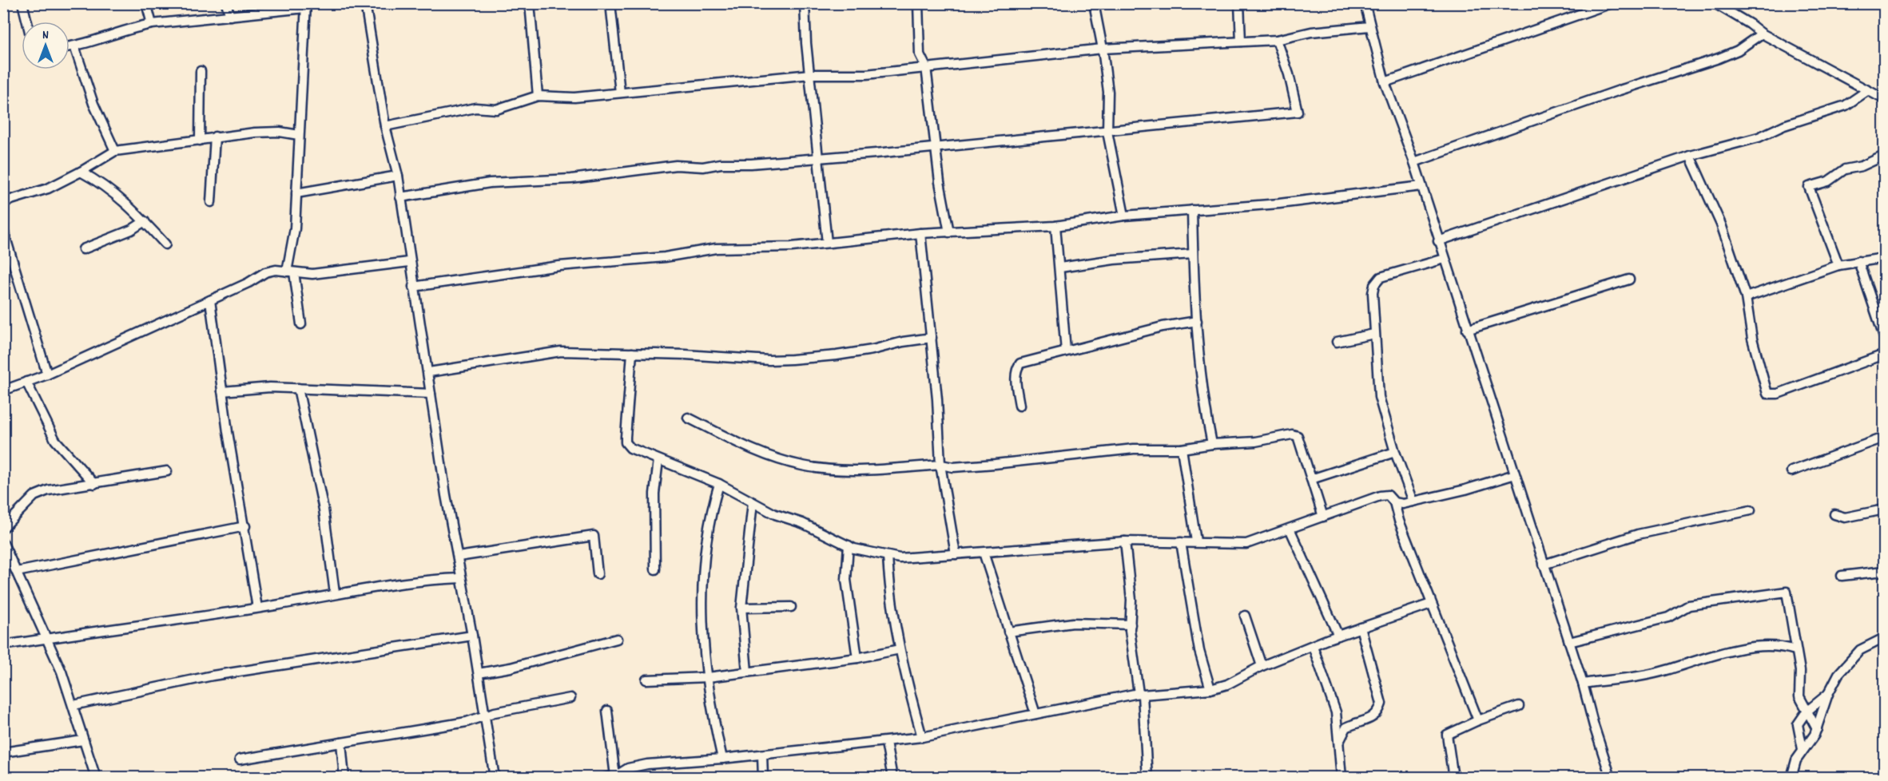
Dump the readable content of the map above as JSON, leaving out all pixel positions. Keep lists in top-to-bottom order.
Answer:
{
  "north": "top"
}
